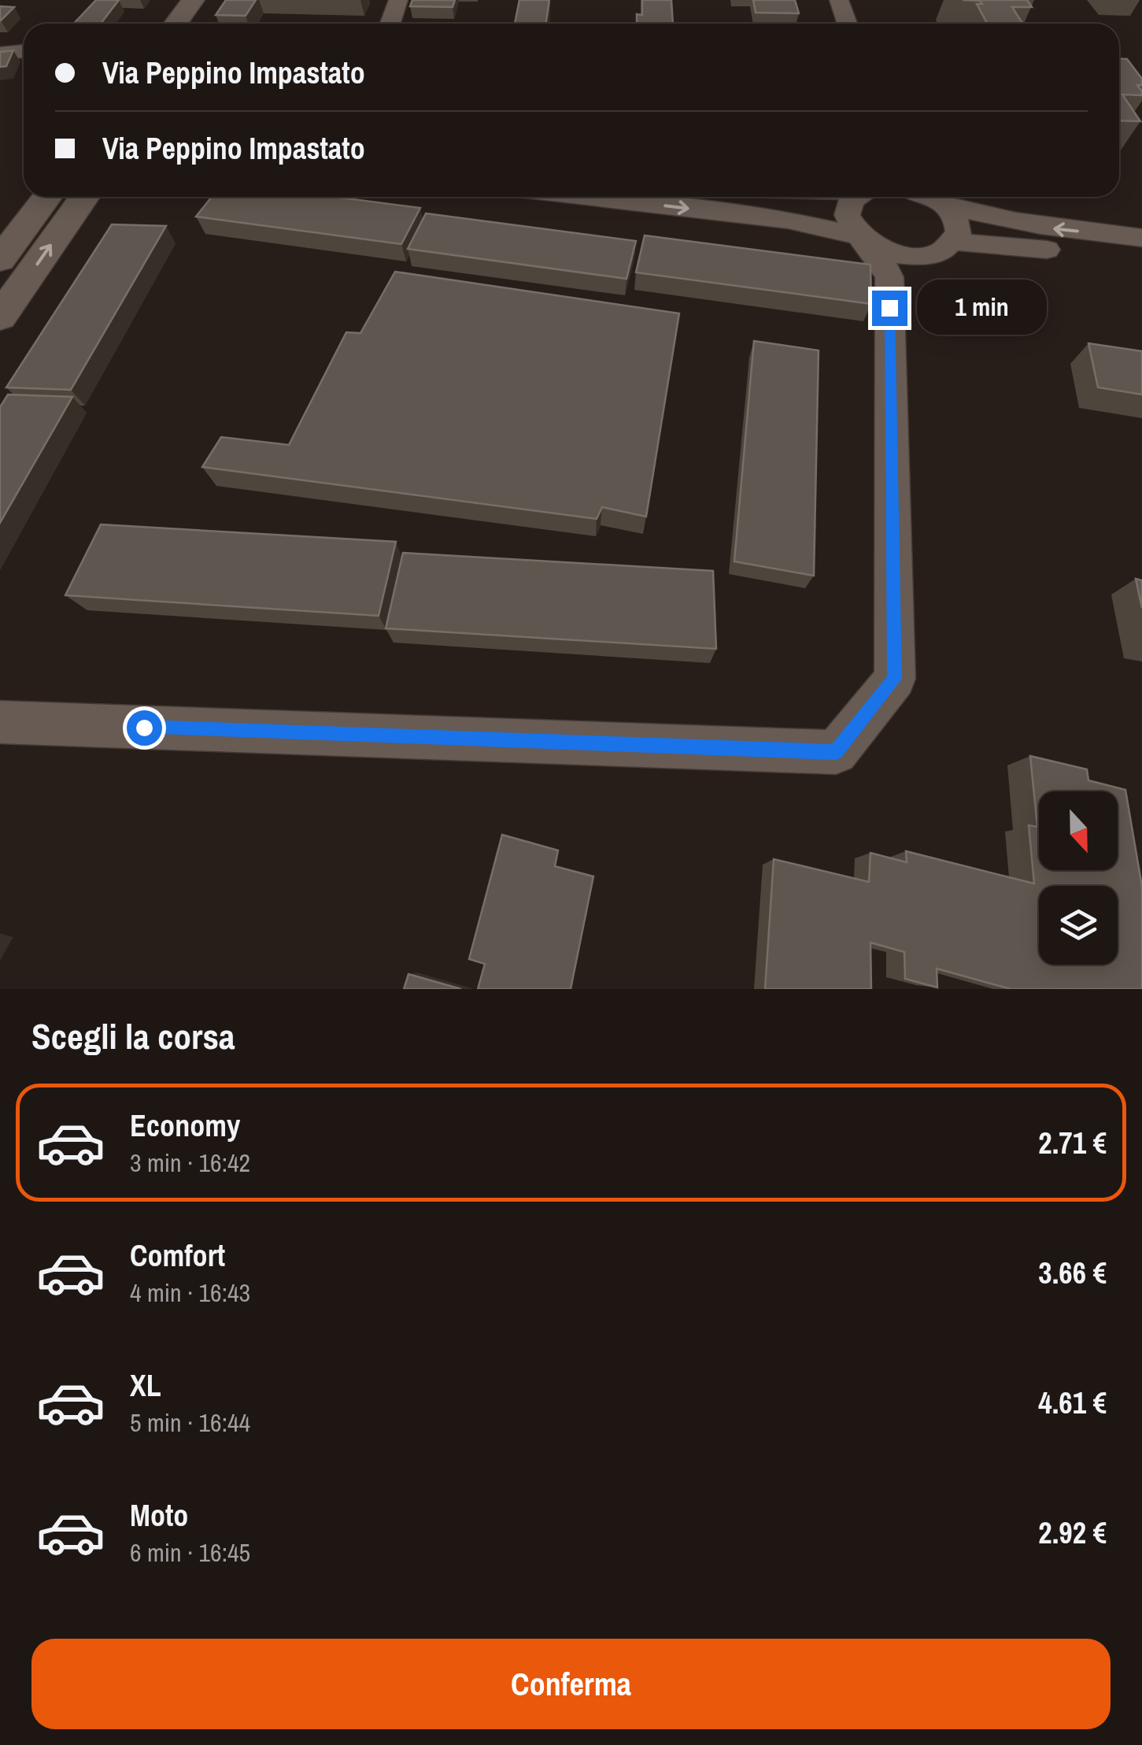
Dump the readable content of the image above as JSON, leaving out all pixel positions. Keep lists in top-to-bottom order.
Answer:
{
  "north": "bottom",
  "page": {
    "banner": ["Via Peppino Impastato", "Via Peppino Impastato"],
    "bubble": "1 min",
    "heading": "Scegli la corsa",
    "list": [
      {
        "name": "Economy",
        "note": "3 min · 16:42",
        "value": "2.71 €"
      },
      {
        "name": "Comfort",
        "note": "4 min · 16:43",
        "value": "3.66 €"
      },
      {
        "name": "XL",
        "note": "5 min · 16:44",
        "value": "4.61 €"
      },
      {
        "name": "Moto",
        "note": "6 min · 16:45",
        "value": "2.92 €"
      }
    ],
    "buttons": "Conferma"
  }
}
